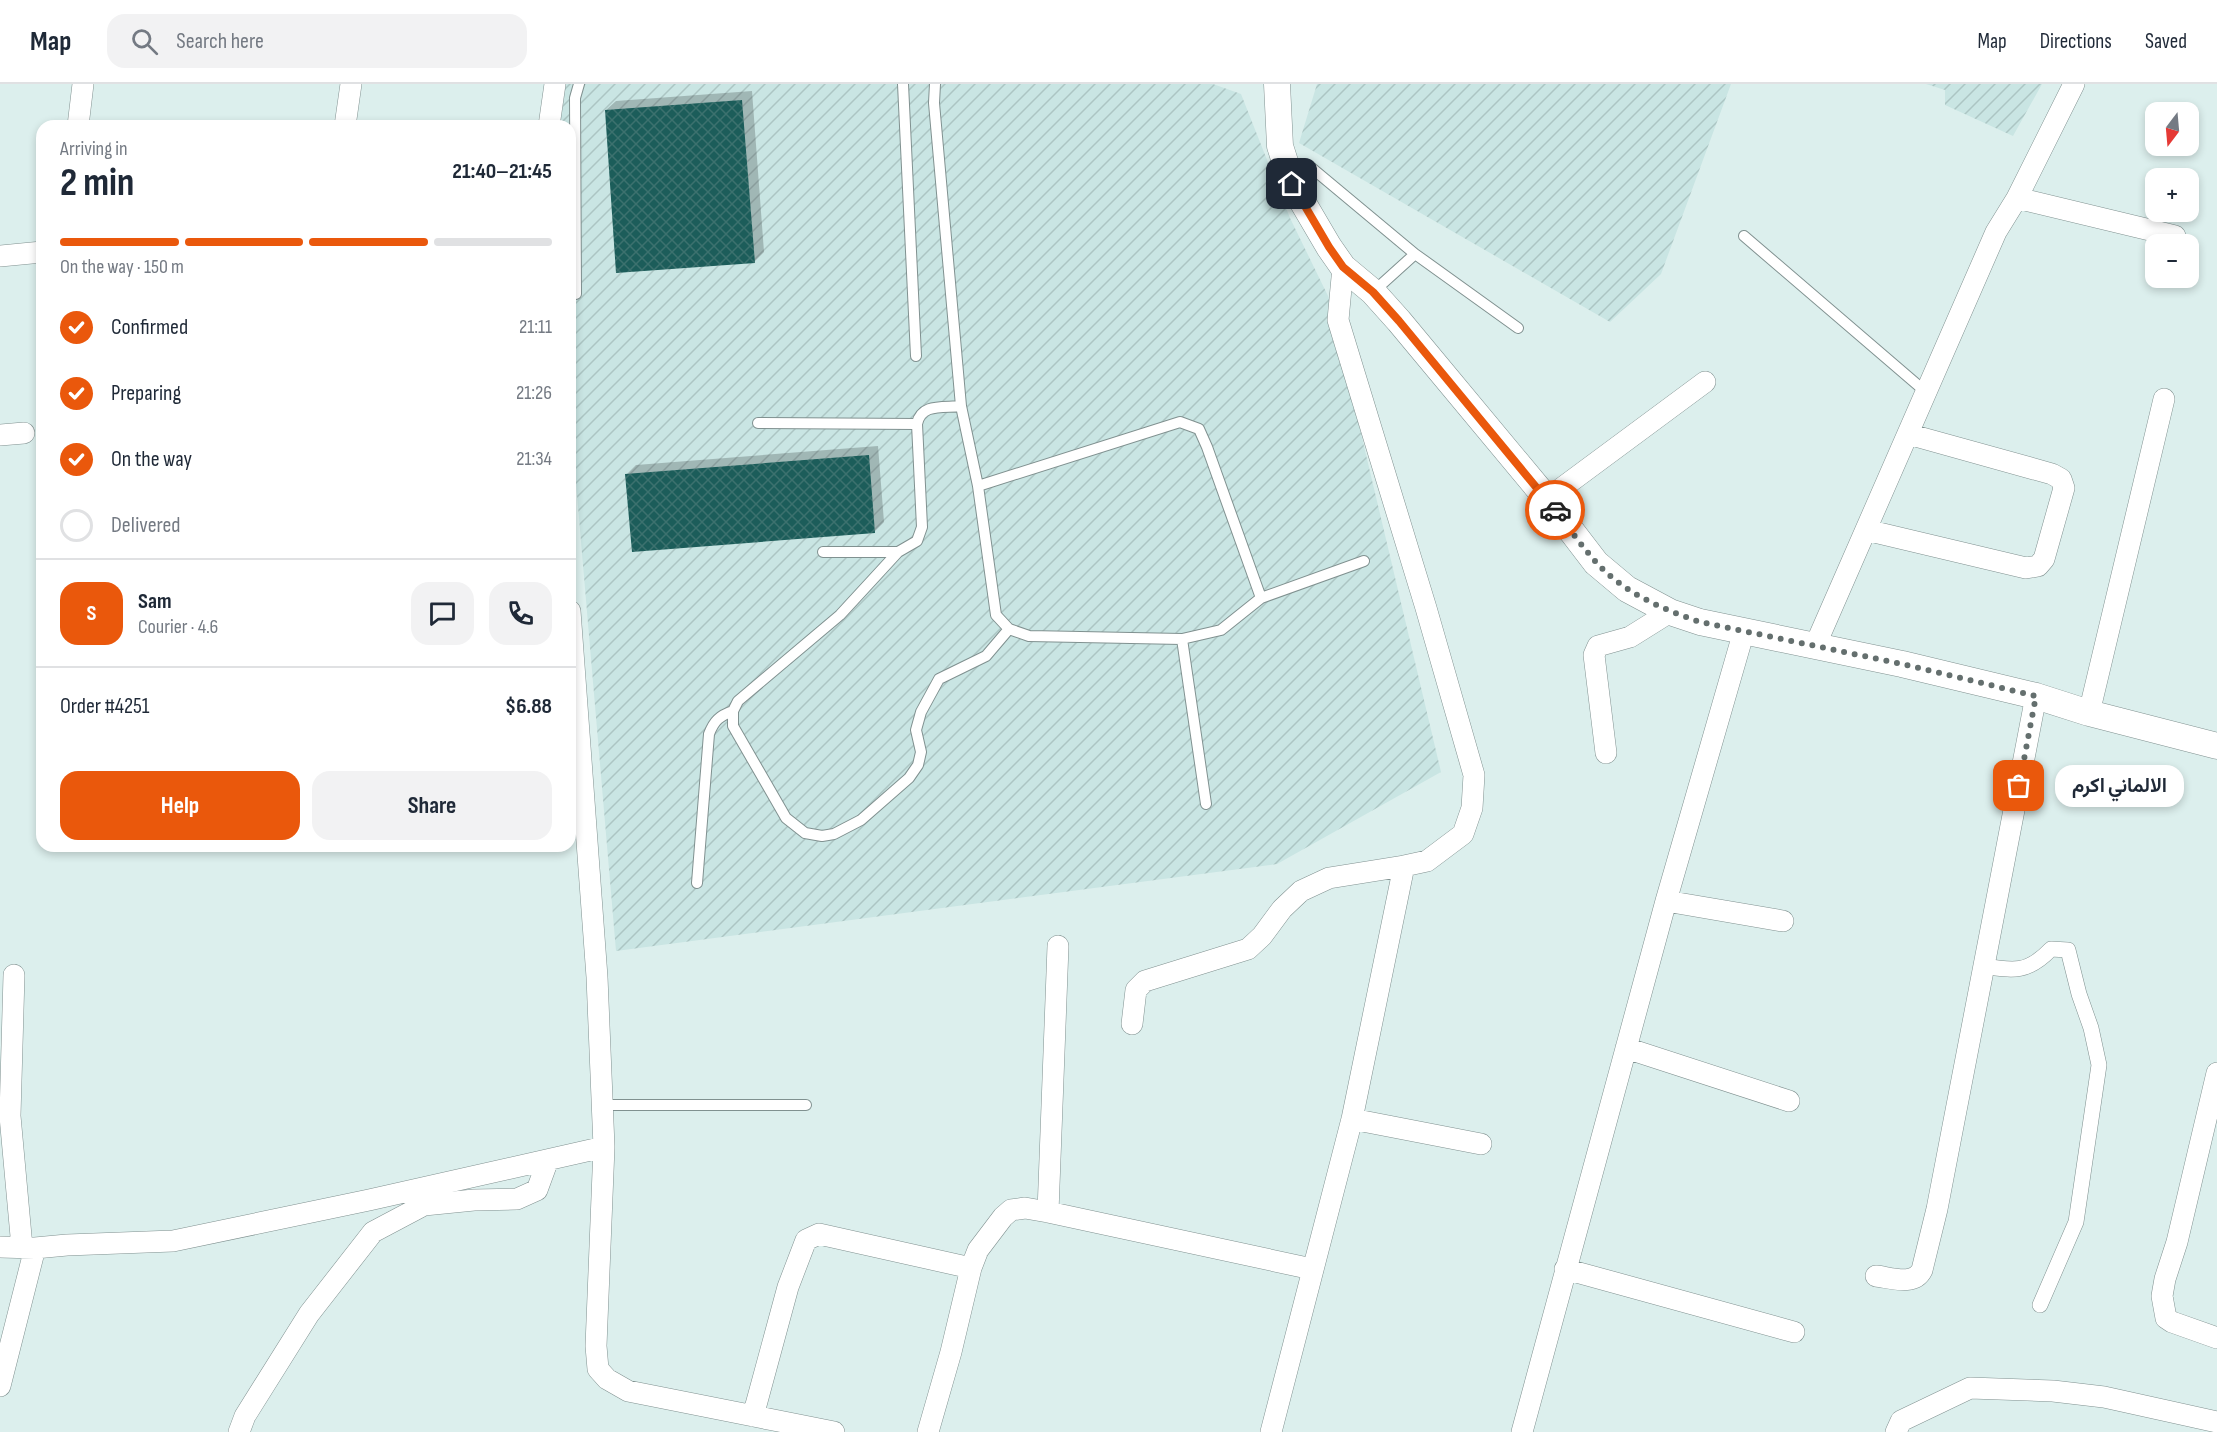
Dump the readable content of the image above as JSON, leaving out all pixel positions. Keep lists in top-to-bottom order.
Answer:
{
  "places": ["الالماني اكرم"],
  "north": "bottom",
  "page": {
    "header": "Map",
    "search": "Search here",
    "nav": ["Map", "Directions", "Saved"],
    "map_buttons": ["+", "−"],
    "heading": ["2 min", "Arriving in", "21:40–21:45"],
    "panel": [
      "Sam",
      "Courier · 4.6",
      "Order #4251",
      "$6.88"
    ],
    "bar": "On the way · 150 m",
    "list": [
      ["Confirmed", "21:11"],
      ["Preparing", "21:26"],
      ["On the way", "21:34"],
      "Delivered"
    ],
    "round": "S",
    "buttons": ["Help", "Share"],
    "bubble": "الالماني اكرم"
  }
}
